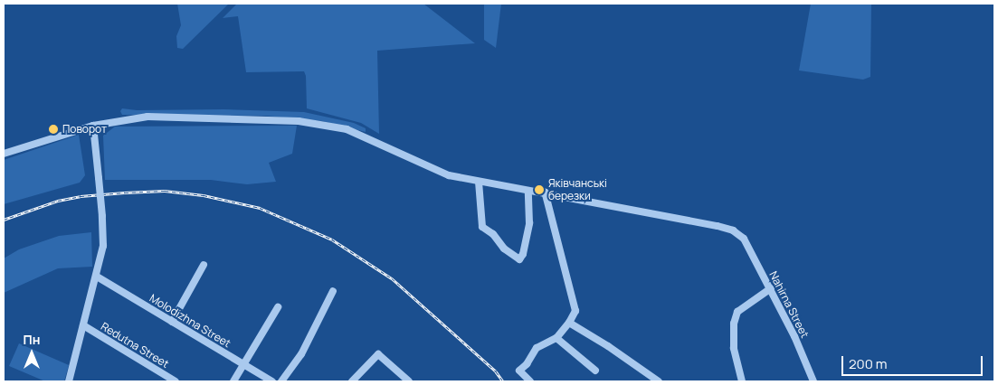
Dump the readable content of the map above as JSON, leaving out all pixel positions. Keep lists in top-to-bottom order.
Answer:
{
  "streets": {
    "street": ["Nahirna Street", "Molodizhna Street", "Redutna Street"]
  },
  "places": ["Поворот", "Яківчанські березки"],
  "scale_bar": "200 m",
  "north": "top"
}
